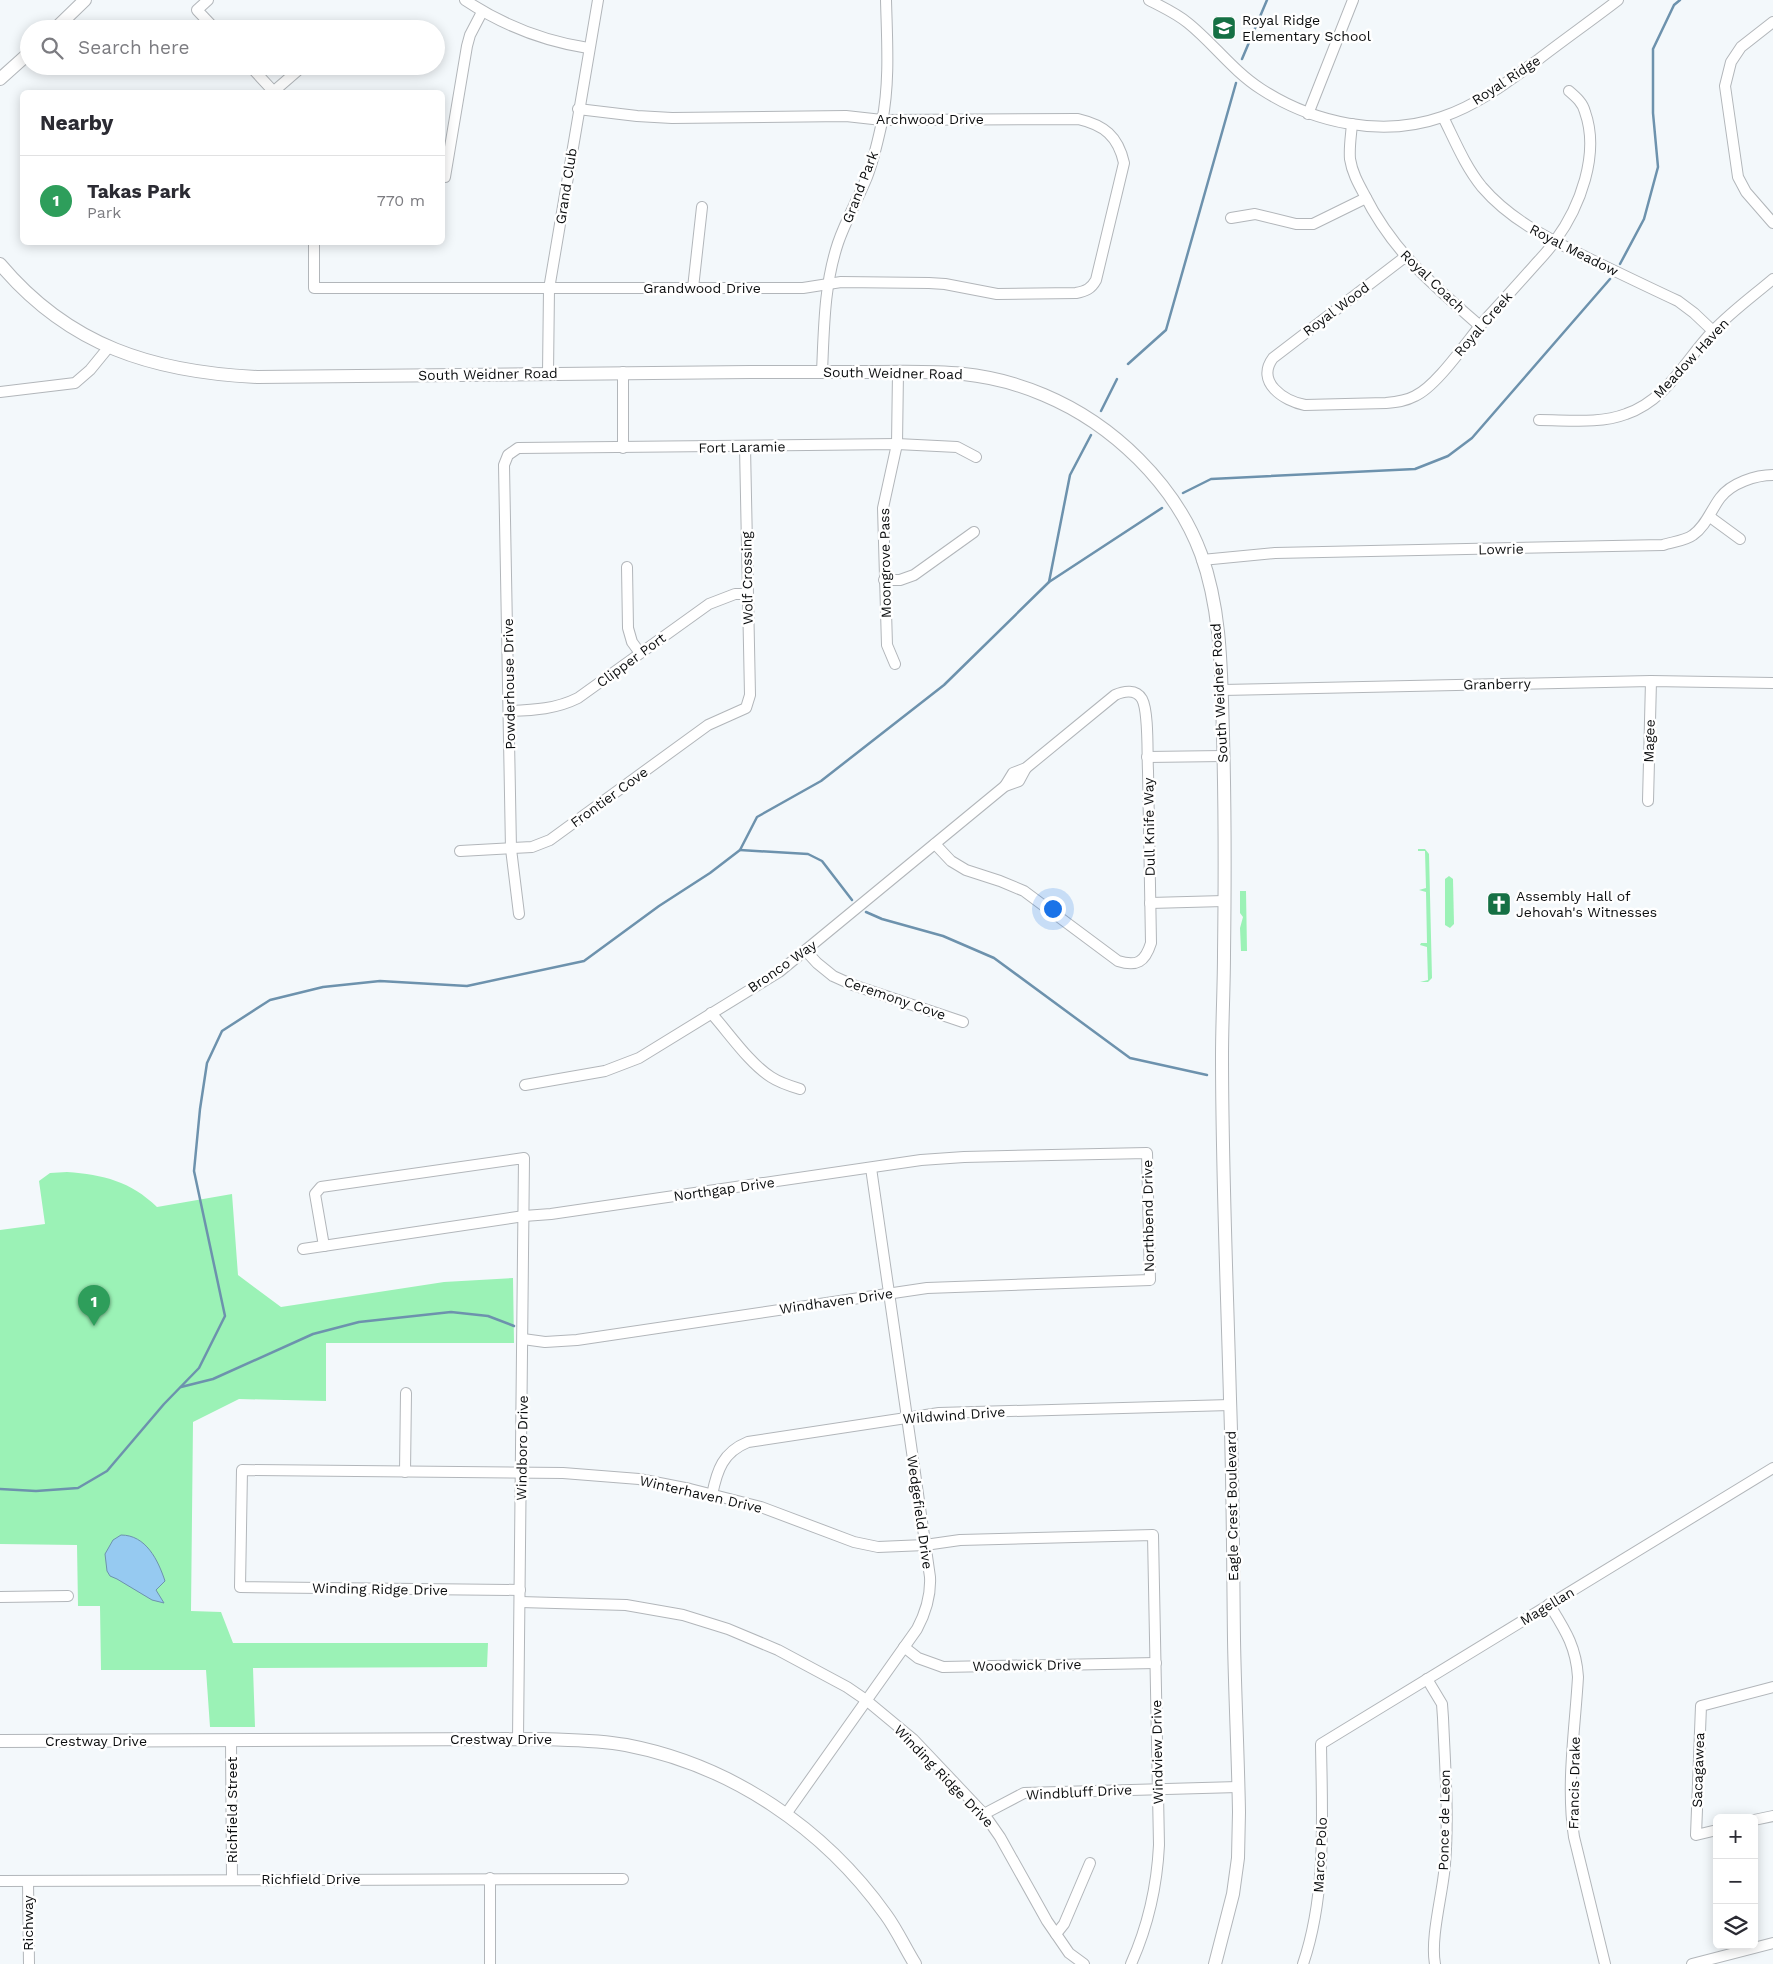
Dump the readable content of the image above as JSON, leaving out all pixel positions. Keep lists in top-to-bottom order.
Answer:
{
  "streets": {
    "main road": ["South Weidner Road", "Eagle Crest Boulevard", "Crestway Drive"],
    "street": [
      "Royal Ridge",
      "Archwood Drive",
      "Grand Club",
      "Grand Park",
      "Royal Meadow",
      "Royal Coach",
      "Grandwood Drive",
      "Royal Wood",
      "Royal Creek",
      "Meadow Haven",
      "Fort Laramie",
      "Lowrie",
      "Moongrove Pass",
      "Wolf Crossing",
      "Clipper Port",
      "Powderhouse Drive",
      "Granberry",
      "Magee",
      "Frontier Cove",
      "Dull Knife Way",
      "Bronco Way",
      "Ceremony Cove",
      "Northgap Drive",
      "Northbend Drive",
      "Windhaven Drive",
      "Wildwind Drive",
      "Windboro Drive",
      "Winterhaven Drive",
      "Wedgefield Drive",
      "Winding Ridge Drive",
      "Magellan",
      "Woodwick Drive",
      "Windview Drive",
      "Sacagawea",
      "Francis Drake",
      "Windbluff Drive",
      "Richfield Street",
      "Ponce de Leon",
      "Marco Polo",
      "Richfield Drive",
      "Richway"
    ]
  },
  "crossings": [
    ["Royal Ridge", "Royal Meadow"],
    ["Royal Ridge", "Royal Coach"],
    ["Archwood Drive", "Grand Club"],
    ["Archwood Drive", "Grand Park"],
    ["Archwood Drive", "Grandwood Drive"],
    ["Grand Club", "Grandwood Drive"],
    ["Grand Club", "South Weidner Road"],
    ["Grand Park", "Grandwood Drive"],
    ["Grand Park", "South Weidner Road"],
    ["Royal Meadow", "Royal Creek"],
    ["Royal Meadow", "Meadow Haven"],
    ["Royal Coach", "Royal Wood"],
    ["Royal Coach", "Royal Creek"],
    ["Royal Wood", "Royal Creek"],
    ["South Weidner Road", "Lowrie"],
    ["South Weidner Road", "Moongrove Pass"],
    ["South Weidner Road", "Granberry"],
    ["South Weidner Road", "Eagle Crest Boulevard"],
    ["Fort Laramie", "Moongrove Pass"],
    ["Fort Laramie", "Wolf Crossing"],
    ["Fort Laramie", "Powderhouse Drive"],
    ["Wolf Crossing", "Clipper Port"],
    ["Wolf Crossing", "Frontier Cove"],
    ["Clipper Port", "Powderhouse Drive"],
    ["Powderhouse Drive", "Frontier Cove"],
    ["Granberry", "Magee"],
    ["Dull Knife Way", "Bronco Way"],
    ["Bronco Way", "Ceremony Cove"],
    ["Northgap Drive", "Northbend Drive"],
    ["Northgap Drive", "Windboro Drive"],
    ["Northgap Drive", "Wedgefield Drive"],
    ["Northbend Drive", "Windhaven Drive"],
    ["Windhaven Drive", "Windboro Drive"],
    ["Windhaven Drive", "Wedgefield Drive"],
    ["Wildwind Drive", "Winterhaven Drive"],
    ["Wildwind Drive", "Eagle Crest Boulevard"],
    ["Wildwind Drive", "Wedgefield Drive"],
    ["Windboro Drive", "Winterhaven Drive"],
    ["Windboro Drive", "Winding Ridge Drive"],
    ["Windboro Drive", "Crestway Drive"],
    ["Winterhaven Drive", "Wedgefield Drive"],
    ["Winterhaven Drive", "Winding Ridge Drive"],
    ["Winterhaven Drive", "Windview Drive"],
    ["Eagle Crest Boulevard", "Windbluff Drive"],
    ["Wedgefield Drive", "Winding Ridge Drive"],
    ["Wedgefield Drive", "Woodwick Drive"],
    ["Wedgefield Drive", "Crestway Drive"],
    ["Winding Ridge Drive", "Windbluff Drive"],
    ["Magellan", "Francis Drake"],
    ["Magellan", "Ponce de Leon"],
    ["Magellan", "Marco Polo"],
    ["Woodwick Drive", "Windview Drive"],
    ["Crestway Drive", "Richfield Street"],
    ["Windview Drive", "Windbluff Drive"],
    ["Richfield Street", "Richfield Drive"],
    ["Richfield Drive", "Richway"]
  ],
  "places": {
    "school or university": ["Royal Ridge Elementary School"],
    "church": ["Assembly Hall of Jehovah's Witnesses"]
  },
  "page": {
    "search": "Search here",
    "heading": "Nearby",
    "list": [
      {
        "mark": "1",
        "name": "Takas Park",
        "note": "Park",
        "value": "770 m"
      }
    ],
    "pins": "1",
    "map_buttons": ["+", "−"]
  }
}
